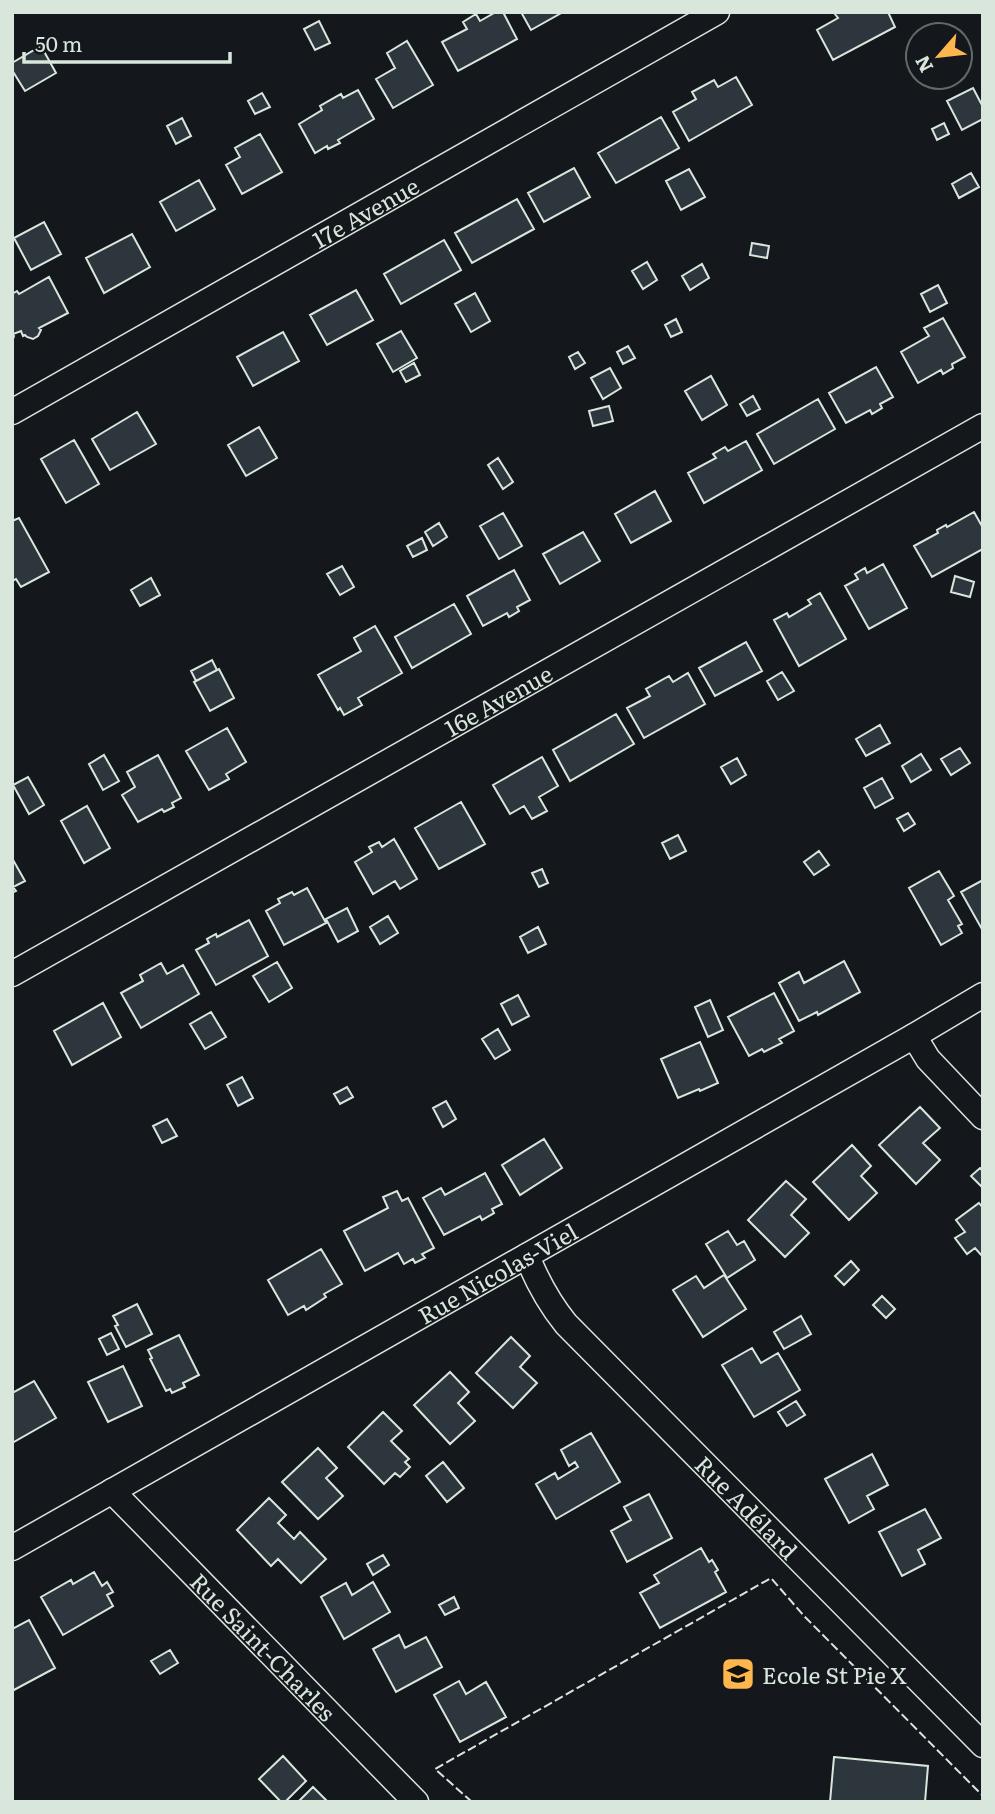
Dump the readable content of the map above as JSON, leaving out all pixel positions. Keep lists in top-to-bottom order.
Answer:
{
  "streets": {
    "street": [
      "17e Avenue",
      "16e Avenue",
      "Rue Nicolas-Viel",
      "Rue Adélard",
      "Rue Saint-Charles"
    ]
  },
  "crossings": [
    ["Rue Nicolas-Viel", "Rue Adélard"],
    ["Rue Nicolas-Viel", "Rue Saint-Charles"]
  ],
  "places": {
    "school or university": ["Ecole St Pie X"]
  },
  "scale_bar": "50 m",
  "north": "bottom left"
}
